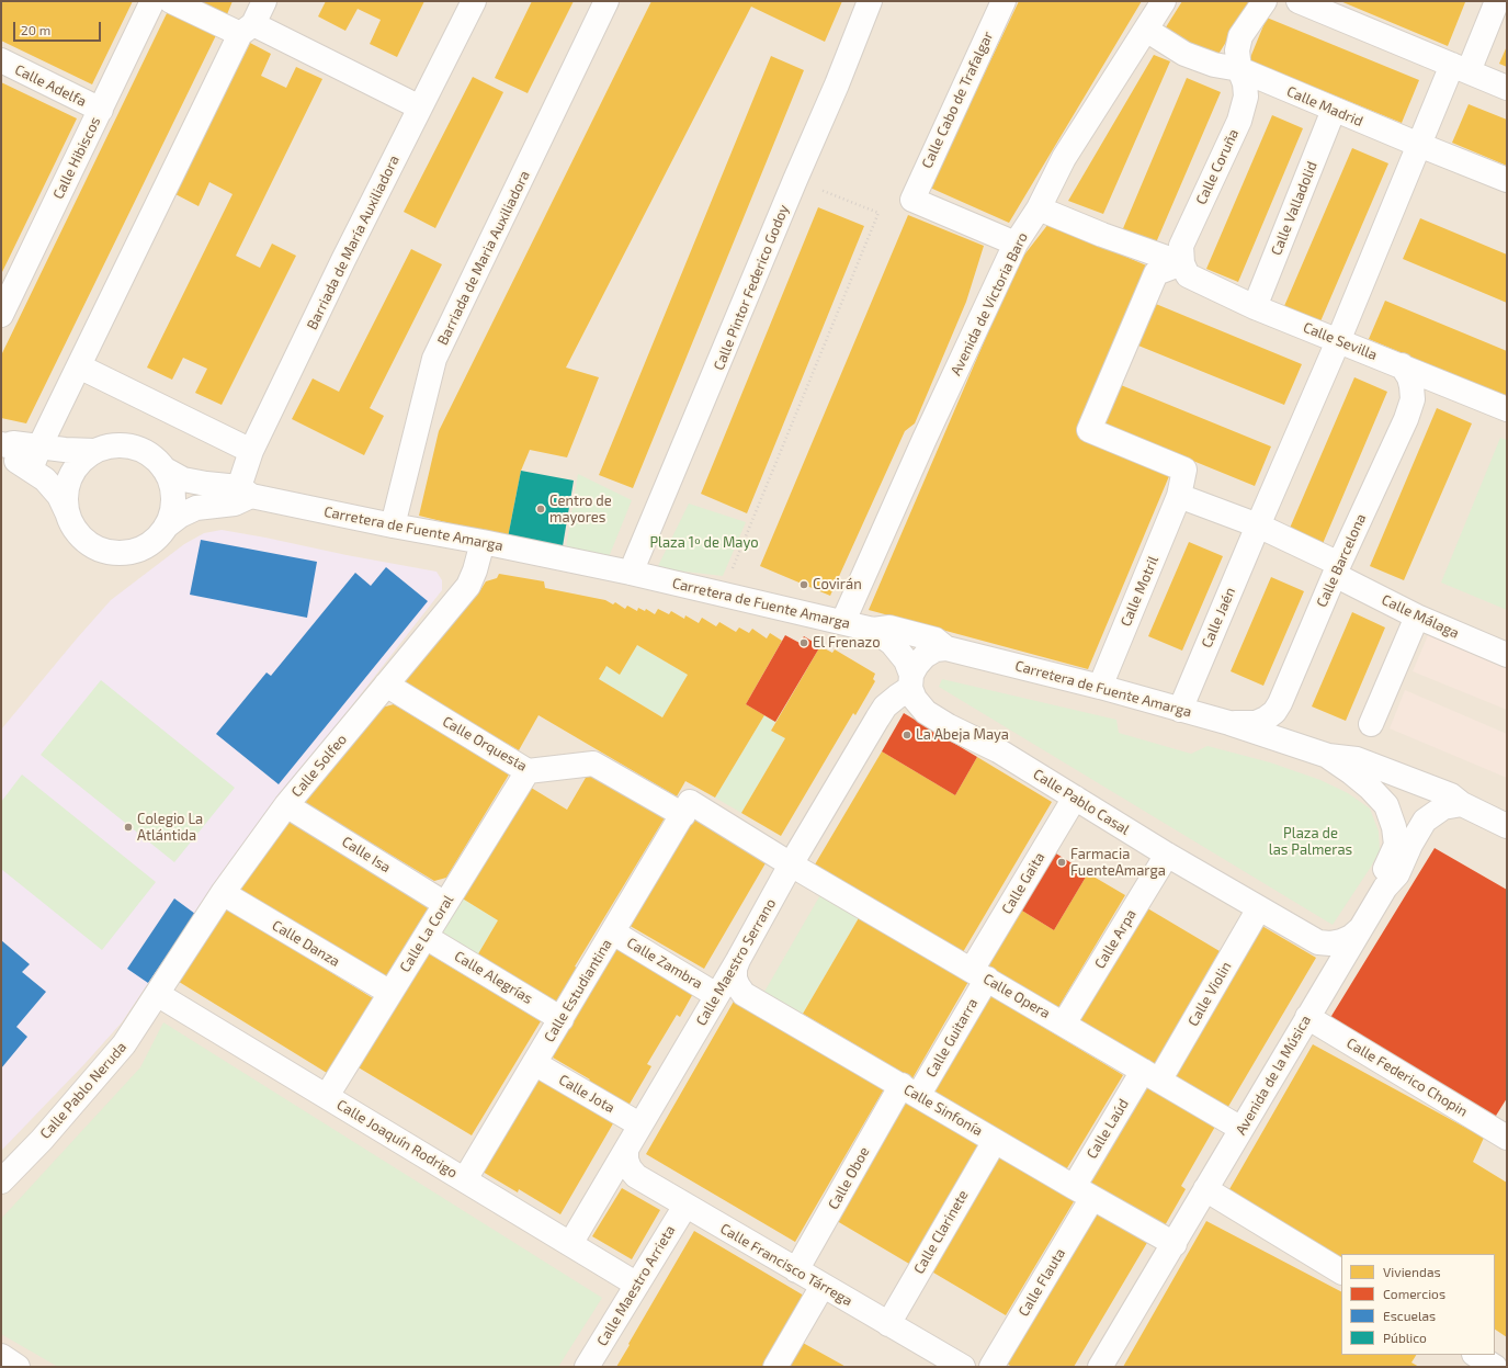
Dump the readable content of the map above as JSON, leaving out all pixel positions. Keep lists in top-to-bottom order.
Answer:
{
  "streets": {
    "street": [
      "Calle Adelfa",
      "Calle Cabo de Trafalgar",
      "Calle Madrid",
      "Calle Hibiscos",
      "Calle Coruña",
      "Calle Valladolid",
      "Barriada de María Auxiliadora",
      "Barriada de Maria Auxiliadora",
      "Calle Pintor Federico Godoy",
      "Avenida de Victoria Baro",
      "Calle Sevilla",
      "Carretera de Fuente Amarga",
      "Calle Barcelona",
      "Calle Motril",
      "Calle Málaga",
      "Calle Jaén",
      "Calle Orquesta",
      "Calle Solfeo",
      "Calle Pablo Casal",
      "Calle Isa",
      "Calle Gaita",
      "Calle La Coral",
      "Calle Arpa",
      "Calle Danza",
      "Calle Maestro Serrano",
      "Calle Zambra",
      "Calle Alegrías",
      "Calle Estudiantina",
      "Calle Violin",
      "Calle Opera",
      "Calle Guitarra",
      "Avenida de la Música",
      "Calle Federico Chopin",
      "Calle Pablo Neruda",
      "Calle Jota",
      "Calle Sinfonía",
      "Calle Laúd",
      "Calle Joaquín Rodrigo",
      "Calle Oboe",
      "Calle Clarinete",
      "Calle Francisco Tárrega",
      "Calle Flauta",
      "Calle Maestro Arrieta"
    ]
  },
  "crossings": [
    ["Calle Adelfa", "Calle Hibiscos"],
    ["Calle Cabo de Trafalgar", "Avenida de Victoria Baro"],
    ["Calle Madrid", "Calle Coruña"],
    ["Calle Madrid", "Calle Valladolid"],
    ["Calle Madrid", "Avenida de Victoria Baro"],
    ["Calle Madrid", "Calle Jaén"],
    ["Calle Coruña", "Calle Sevilla"],
    ["Calle Coruña", "Calle Motril"],
    ["Calle Valladolid", "Calle Sevilla"],
    ["Barriada de María Auxiliadora", "Carretera de Fuente Amarga"],
    ["Barriada de Maria Auxiliadora", "Carretera de Fuente Amarga"],
    ["Calle Pintor Federico Godoy", "Carretera de Fuente Amarga"],
    ["Avenida de Victoria Baro", "Carretera de Fuente Amarga"],
    ["Calle Sevilla", "Calle Barcelona"],
    ["Calle Sevilla", "Calle Motril"],
    ["Calle Sevilla", "Calle Jaén"],
    ["Carretera de Fuente Amarga", "Calle Barcelona"],
    ["Carretera de Fuente Amarga", "Calle Motril"],
    ["Carretera de Fuente Amarga", "Calle Jaén"],
    ["Carretera de Fuente Amarga", "Calle Solfeo"],
    ["Carretera de Fuente Amarga", "Calle Pablo Casal"],
    ["Carretera de Fuente Amarga", "Avenida de la Música"],
    ["Calle Barcelona", "Calle Málaga"],
    ["Calle Motril", "Calle Málaga"],
    ["Calle Málaga", "Calle Jaén"],
    ["Calle Orquesta", "Calle Solfeo"],
    ["Calle Orquesta", "Calle La Coral"],
    ["Calle Orquesta", "Calle Maestro Serrano"],
    ["Calle Orquesta", "Calle Estudiantina"],
    ["Calle Orquesta", "Calle Opera"],
    ["Calle Solfeo", "Calle Isa"],
    ["Calle Solfeo", "Calle Danza"],
    ["Calle Solfeo", "Calle Pablo Neruda"],
    ["Calle Solfeo", "Calle Joaquín Rodrigo"],
    ["Calle Pablo Casal", "Calle Gaita"],
    ["Calle Pablo Casal", "Calle Arpa"],
    ["Calle Pablo Casal", "Calle Maestro Serrano"],
    ["Calle Pablo Casal", "Calle Violin"],
    ["Calle Pablo Casal", "Avenida de la Música"],
    ["Calle Isa", "Calle La Coral"],
    ["Calle Gaita", "Calle Opera"],
    ["Calle Gaita", "Calle Guitarra"],
    ["Calle La Coral", "Calle Danza"],
    ["Calle La Coral", "Calle Alegrías"],
    ["Calle La Coral", "Calle Joaquín Rodrigo"],
    ["Calle Arpa", "Calle Opera"],
    ["Calle Maestro Serrano", "Calle Zambra"],
    ["Calle Maestro Serrano", "Calle Opera"],
    ["Calle Maestro Serrano", "Calle Jota"],
    ["Calle Maestro Serrano", "Calle Sinfonía"],
    ["Calle Maestro Serrano", "Calle Joaquín Rodrigo"],
    ["Calle Maestro Serrano", "Calle Francisco Tárrega"],
    ["Calle Zambra", "Calle Estudiantina"],
    ["Calle Alegrías", "Calle Estudiantina"],
    ["Calle Estudiantina", "Calle Jota"],
    ["Calle Estudiantina", "Calle Joaquín Rodrigo"],
    ["Calle Violin", "Calle Opera"],
    ["Calle Violin", "Calle Laúd"],
    ["Calle Opera", "Calle Guitarra"],
    ["Calle Opera", "Avenida de la Música"],
    ["Calle Opera", "Calle Laúd"],
    ["Calle Guitarra", "Calle Sinfonía"],
    ["Calle Guitarra", "Calle Oboe"],
    ["Avenida de la Música", "Calle Federico Chopin"],
    ["Avenida de la Música", "Calle Sinfonía"],
    ["Calle Pablo Neruda", "Calle Joaquín Rodrigo"],
    ["Calle Sinfonía", "Calle Laúd"],
    ["Calle Sinfonía", "Calle Oboe"],
    ["Calle Sinfonía", "Calle Clarinete"],
    ["Calle Sinfonía", "Calle Flauta"],
    ["Calle Laúd", "Calle Flauta"],
    ["Calle Joaquín Rodrigo", "Calle Maestro Arrieta"],
    ["Calle Oboe", "Calle Francisco Tárrega"],
    ["Calle Clarinete", "Calle Francisco Tárrega"],
    ["Calle Francisco Tárrega", "Calle Maestro Arrieta"]
  ],
  "parks": ["Plaza 1º de Mayo", "Plaza de las Palmeras"],
  "places": [
    "Centro de mayores",
    "Covirán",
    "El Frenazo",
    "La Abeja Maya",
    "Colegio La Atlántida",
    "Farmacia FuenteAmarga"
  ],
  "legend": [
    "Viviendas",
    "Comercios",
    "Escuelas",
    "Público"
  ],
  "scale_bar": "20 m"
}
